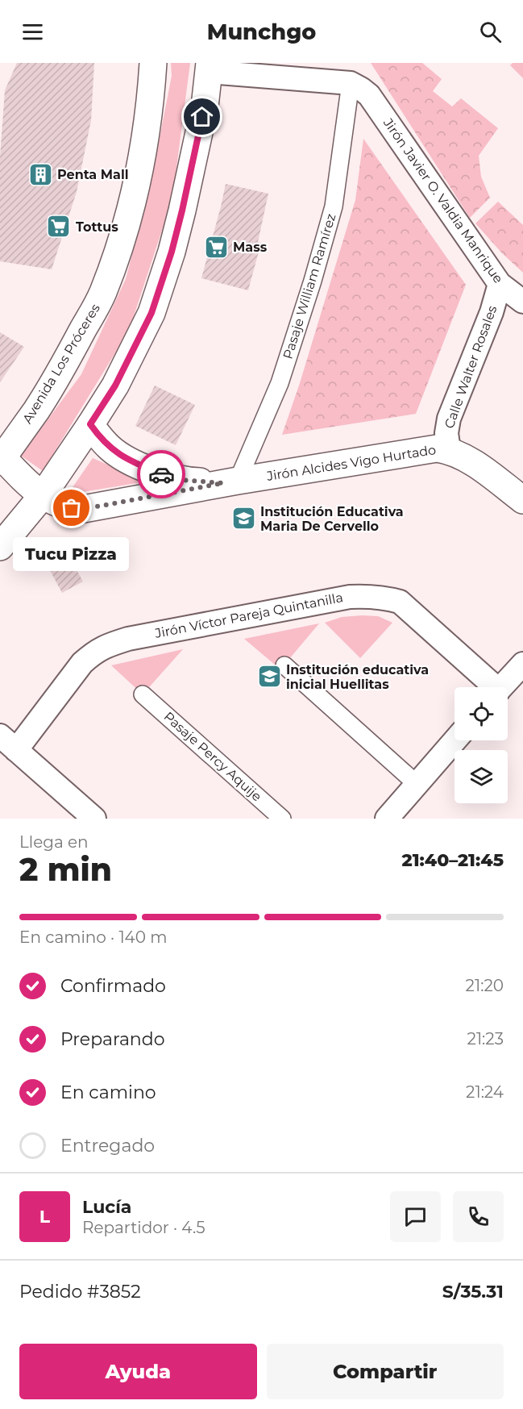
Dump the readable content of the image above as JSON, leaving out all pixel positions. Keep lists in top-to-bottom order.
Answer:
{
  "streets": {
    "main road": ["Avenida Los Próceres", "Jirón Alcides Vigo Hurtado"],
    "street": [
      "Jirón Javier O. Valdia Manrique",
      "Pasaje William Ramírez",
      "Calle Walter Rosales",
      "Jirón Víctor Pareja Quintanilla",
      "Pasaje Percy Aquije"
    ]
  },
  "crossings": [
    ["Jirón Javier O. Valdia Manrique", "Pasaje William Ramírez"],
    ["Jirón Javier O. Valdia Manrique", "Calle Walter Rosales"],
    ["Pasaje William Ramírez", "Jirón Alcides Vigo Hurtado"],
    ["Avenida Los Próceres", "Jirón Alcides Vigo Hurtado"],
    ["Calle Walter Rosales", "Jirón Alcides Vigo Hurtado"]
  ],
  "places": {
    "building": ["Penta Mall"],
    "supermarket": ["Tottus", "Mass"],
    "other": ["Tucu Pizza"],
    "school or university": ["Institución Educativa Maria De Cervello", "Institución educativa inicial Huellitas"]
  },
  "page": {
    "header": "Munchgo",
    "bubble": "Tucu Pizza",
    "heading": ["2 min", "Llega en", "21:40–21:45"],
    "panel": [
      "Lucía",
      "Repartidor · 4.5",
      "Pedido #3852",
      "S/35.31"
    ],
    "bar": "En camino · 140 m",
    "list": [
      ["Confirmado", "21:20"],
      ["Preparando", "21:23"],
      ["En camino", "21:24"],
      "Entregado"
    ],
    "round": "L",
    "buttons": ["Ayuda", "Compartir"]
  }
}
